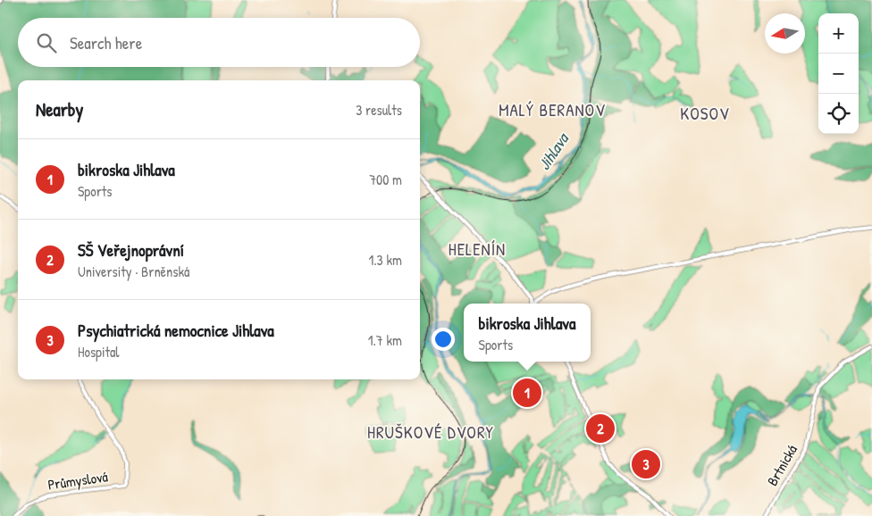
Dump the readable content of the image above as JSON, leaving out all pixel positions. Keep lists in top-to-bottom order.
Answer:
{
  "streets": {
    "main road": ["Brtnická", "Průmyslová"]
  },
  "districts": [
    "MALÝ BERANOV",
    "KOSOV",
    "HELENÍN",
    "HRUŠKOVÉ DVORY"
  ],
  "water": ["Jihlava"],
  "north": "left",
  "page": {
    "map_buttons": ["+", "−"],
    "search": "Search here",
    "heading": ["Nearby", "3 results"],
    "list": [
      {
        "mark": "1",
        "name": "bikroska Jihlava",
        "note": "Sports",
        "value": "700 m"
      },
      {
        "mark": "2",
        "name": "SŠ Veřejnoprávní",
        "note": "University · Brněnská",
        "value": "1.3 km"
      },
      {
        "mark": "3",
        "name": "Psychiatrická nemocnice Jihlava",
        "note": "Hospital",
        "value": "1.7 km"
      }
    ],
    "popup": ["bikroska Jihlava", "Sports"],
    "pins": ["1", "2", "3"]
  }
}
